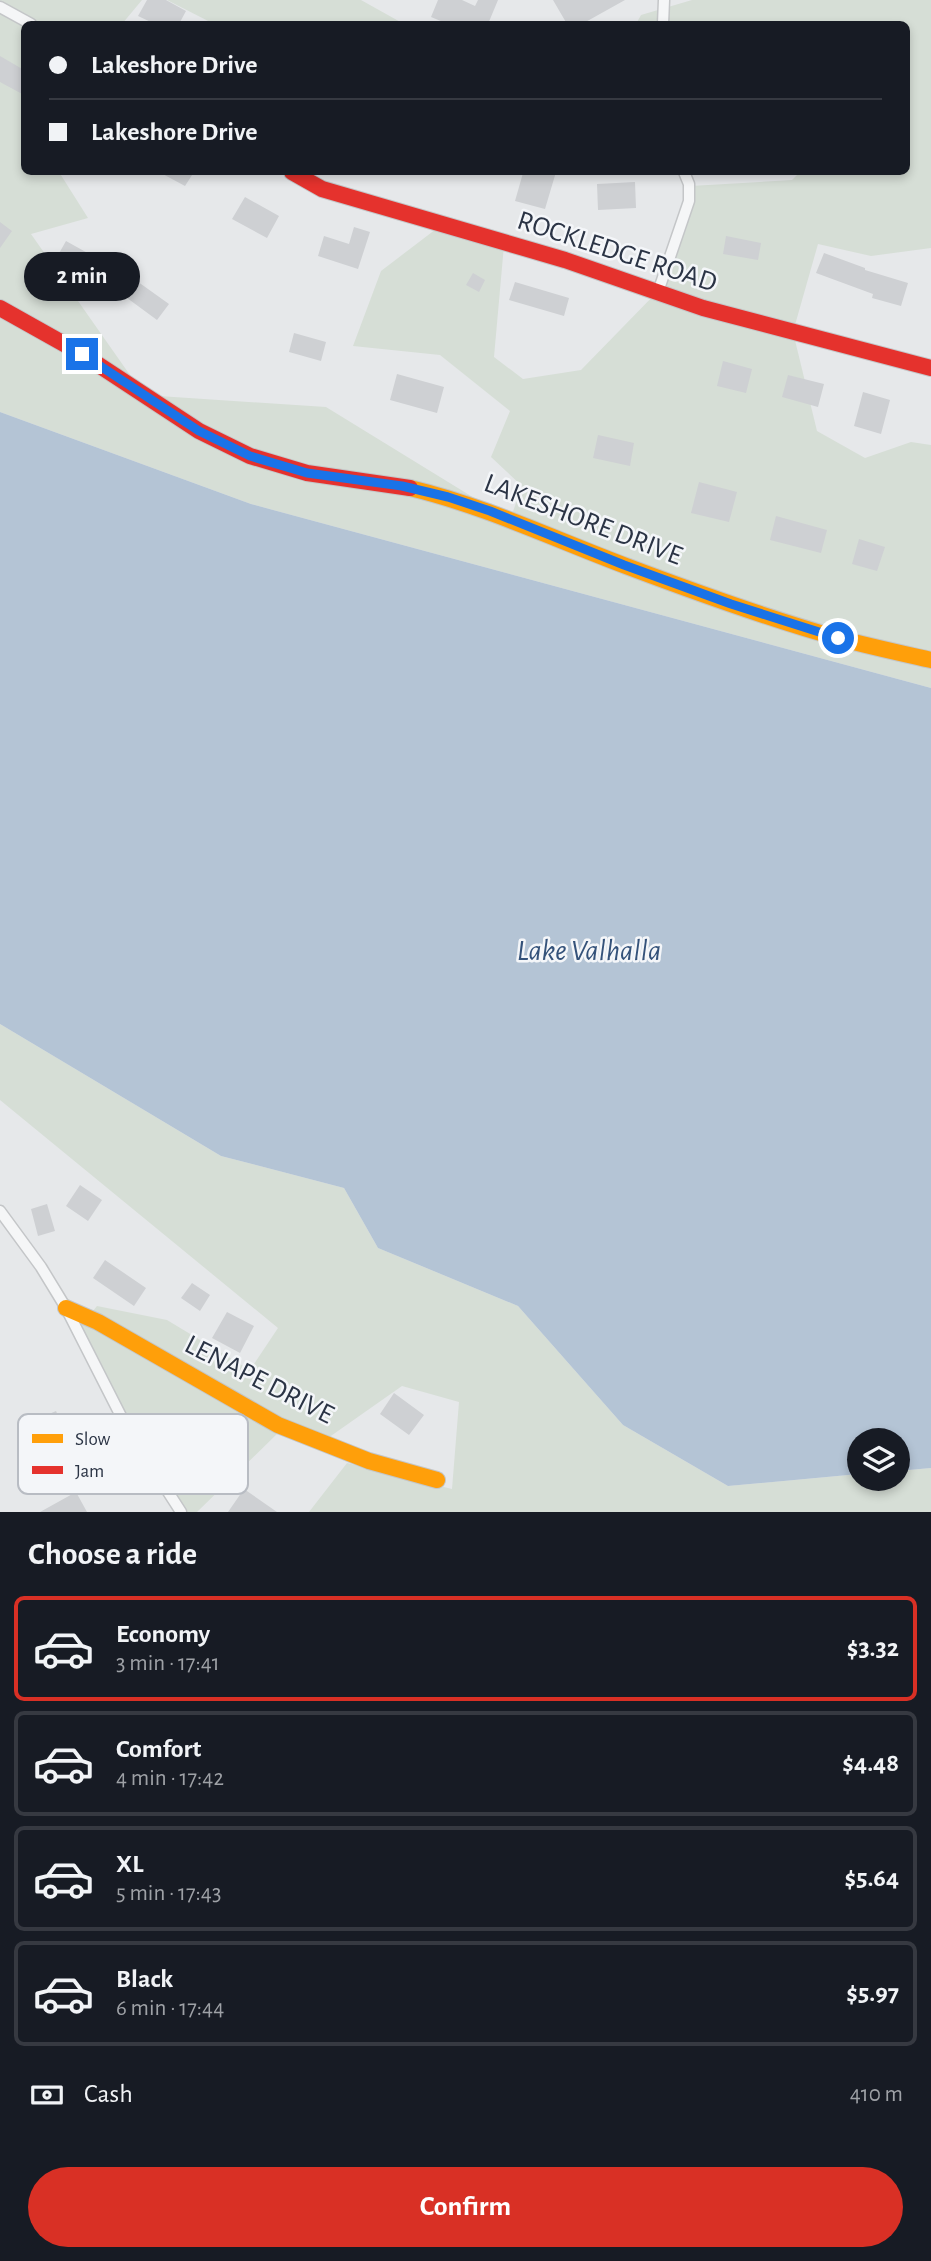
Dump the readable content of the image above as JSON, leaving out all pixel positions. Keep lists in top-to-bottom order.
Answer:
{
  "streets": {
    "street": ["ROCKLEDGE ROAD", "LAKESHORE DRIVE", "LENAPE DRIVE"]
  },
  "water": ["Lake Valhalla"],
  "legend": ["Slow", "Jam"],
  "page": {
    "banner": ["Lakeshore Drive", "Lakeshore Drive"],
    "bubble": "2 min",
    "heading": "Choose a ride",
    "list": [
      {
        "name": "Economy",
        "note": "3 min · 17:41",
        "value": "$3.32"
      },
      {
        "name": "Comfort",
        "note": "4 min · 17:42",
        "value": "$4.48"
      },
      {
        "name": "XL",
        "note": "5 min · 17:43",
        "value": "$5.64"
      },
      {
        "name": "Black",
        "note": "6 min · 17:44",
        "value": "$5.97"
      }
    ],
    "pay": ["Cash", "410 m"],
    "buttons": "Confirm"
  }
}
